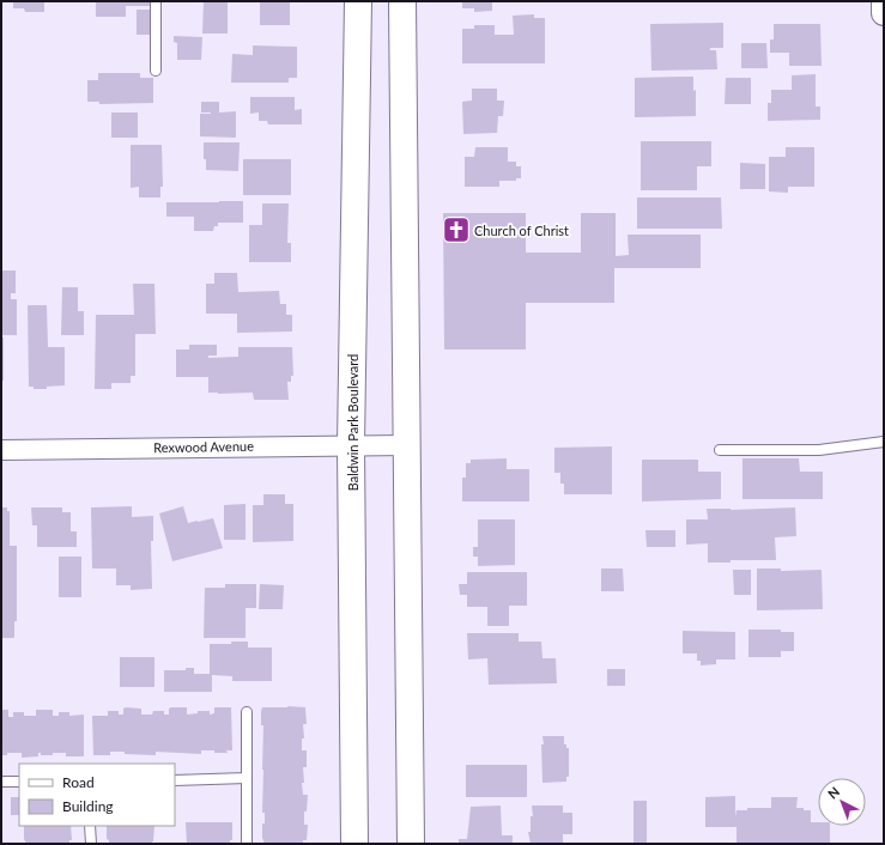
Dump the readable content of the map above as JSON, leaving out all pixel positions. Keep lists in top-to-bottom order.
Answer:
{
  "streets": {
    "main road": ["Baldwin Park Boulevard"],
    "street": ["Rexwood Avenue"]
  },
  "crossings": [
    ["Baldwin Park Boulevard", "Rexwood Avenue"]
  ],
  "places": {
    "church": ["Church of Christ"]
  },
  "legend": ["Road", "Building"],
  "north": "top left"
}
